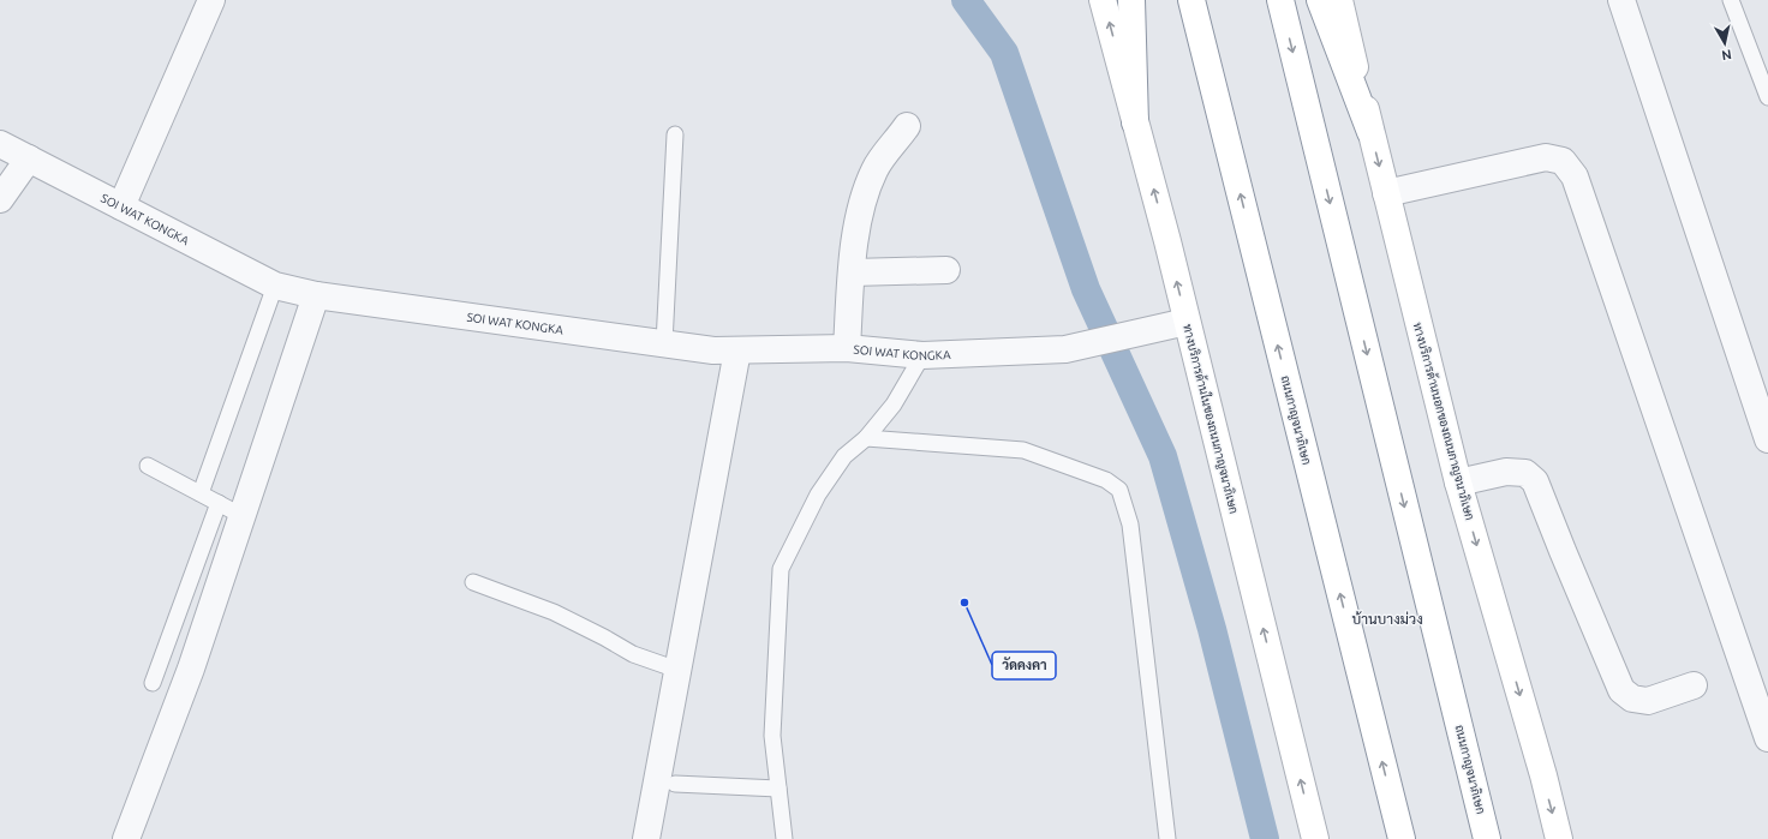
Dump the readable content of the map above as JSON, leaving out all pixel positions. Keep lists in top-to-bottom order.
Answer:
{
  "streets": {
    "main road": ["ทางบริการด้านในของถนนกาญจนาภิเษก", "ถนนกาญจนาภิเษก", "ทางบริการด้านนอกของถนนกาญจนาภิเษก"],
    "street": ["SOI WAT KONGKA"]
  },
  "crossings": [
    ["SOI WAT KONGKA", "ทางบริการด้านในของถนนกาญจนาภิเษก"]
  ],
  "one_way": ["ทางบริการด้านนอกของถนนกาญจนาภิเษก"],
  "districts": ["บ้านบางม่วง"],
  "places": ["วัดคงคา"],
  "north": "bottom"
}
